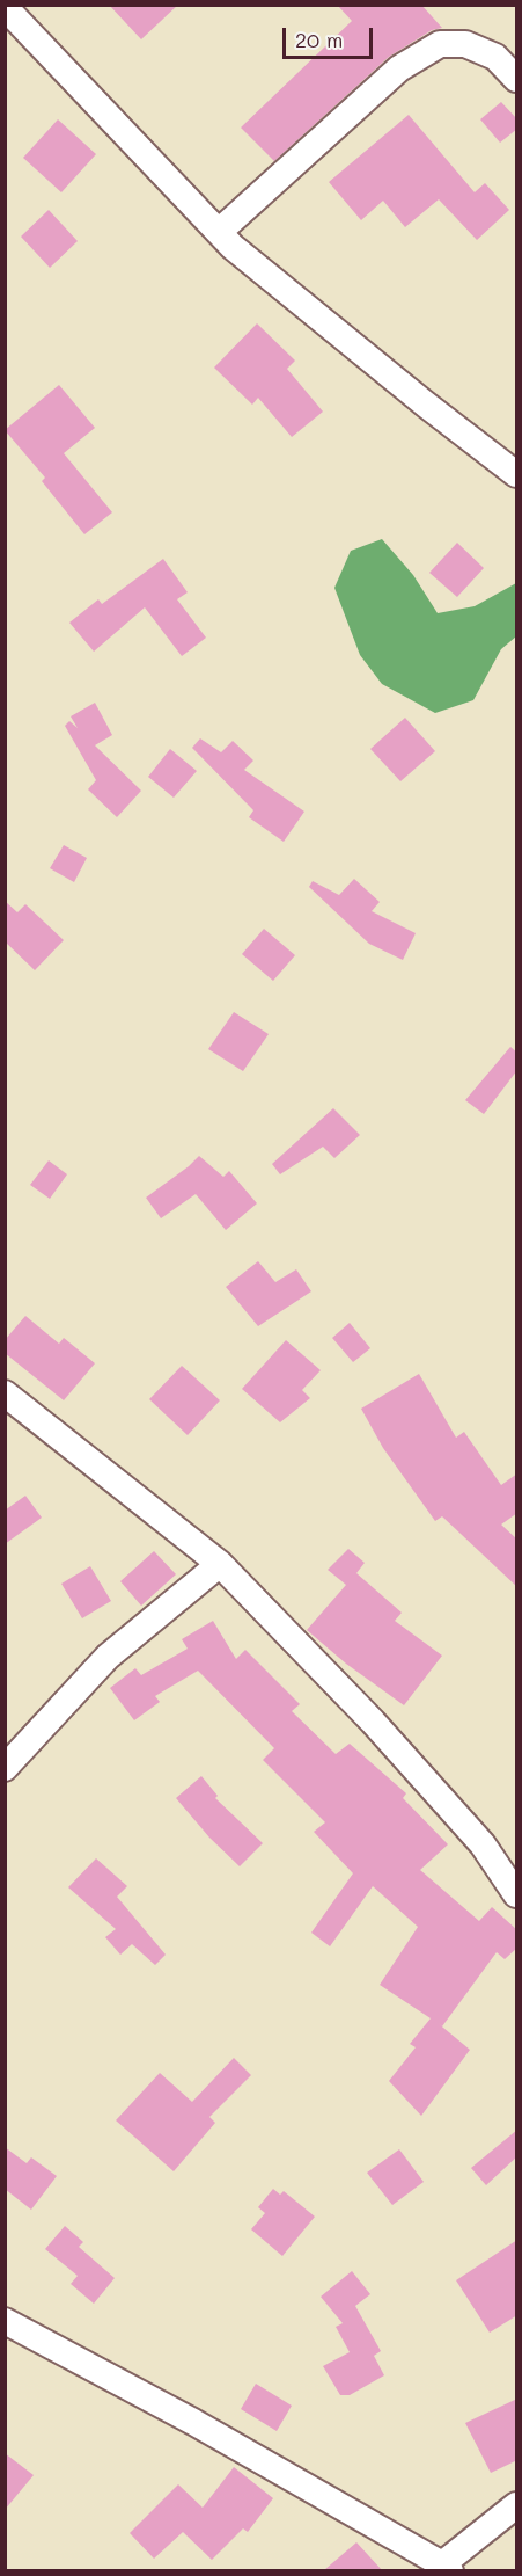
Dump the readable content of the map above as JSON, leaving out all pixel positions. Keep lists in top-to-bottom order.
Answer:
{
  "scale_bar": "20 m"
}
